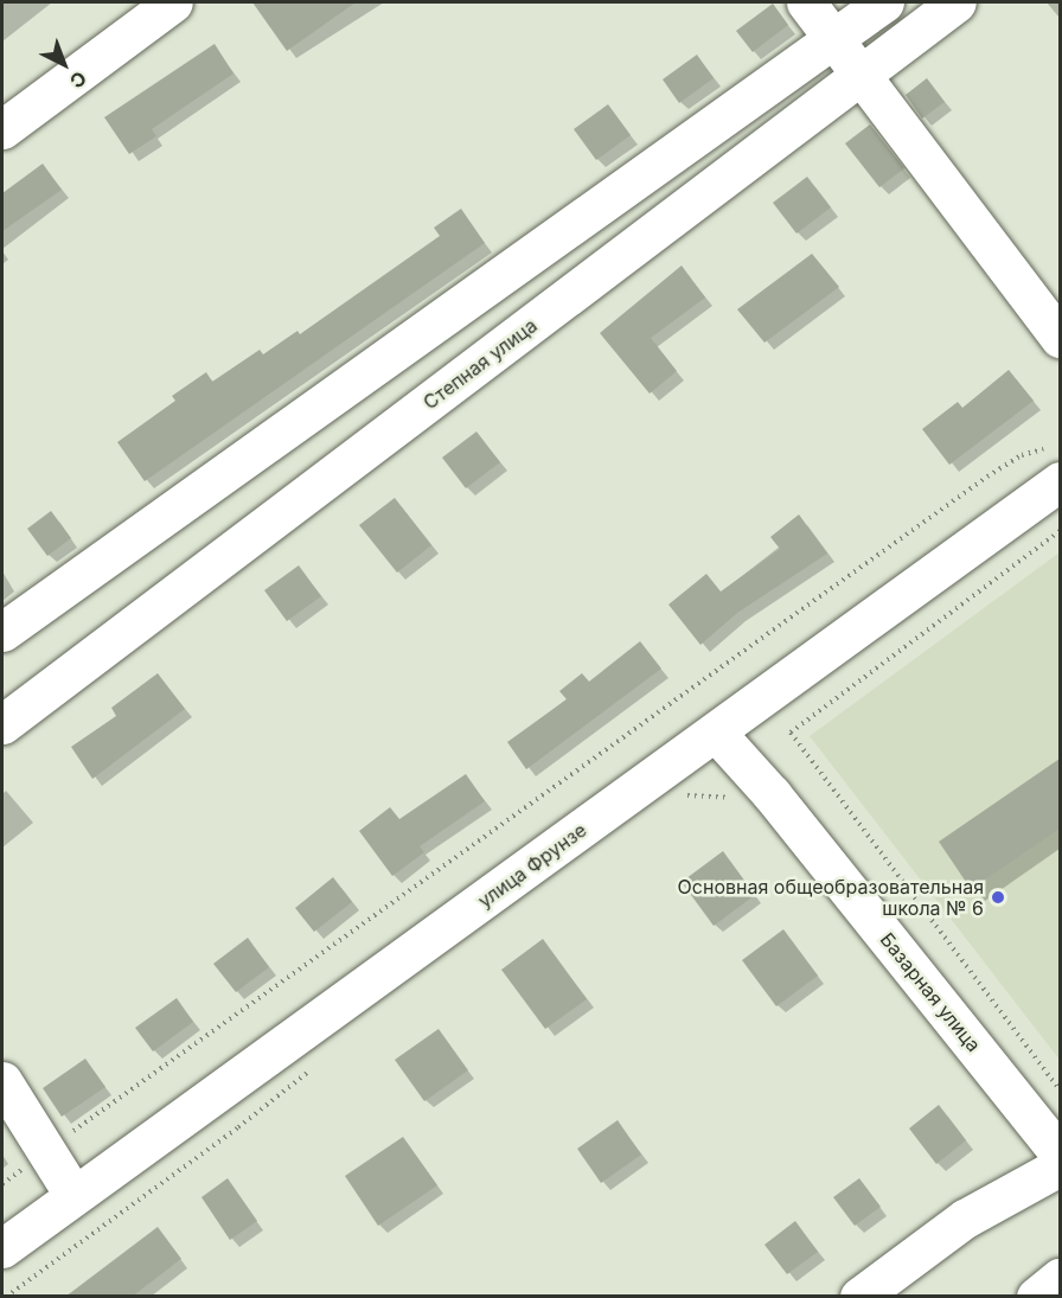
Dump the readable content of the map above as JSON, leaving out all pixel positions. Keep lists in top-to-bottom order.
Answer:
{
  "streets": {
    "street": ["Степная улица", "улица Фрунзе", "Базарная улица"]
  },
  "crossings": [
    ["улица Фрунзе", "Базарная улица"]
  ],
  "places": ["Основная общеобразовательная школа № 6"],
  "north": "bottom right"
}
